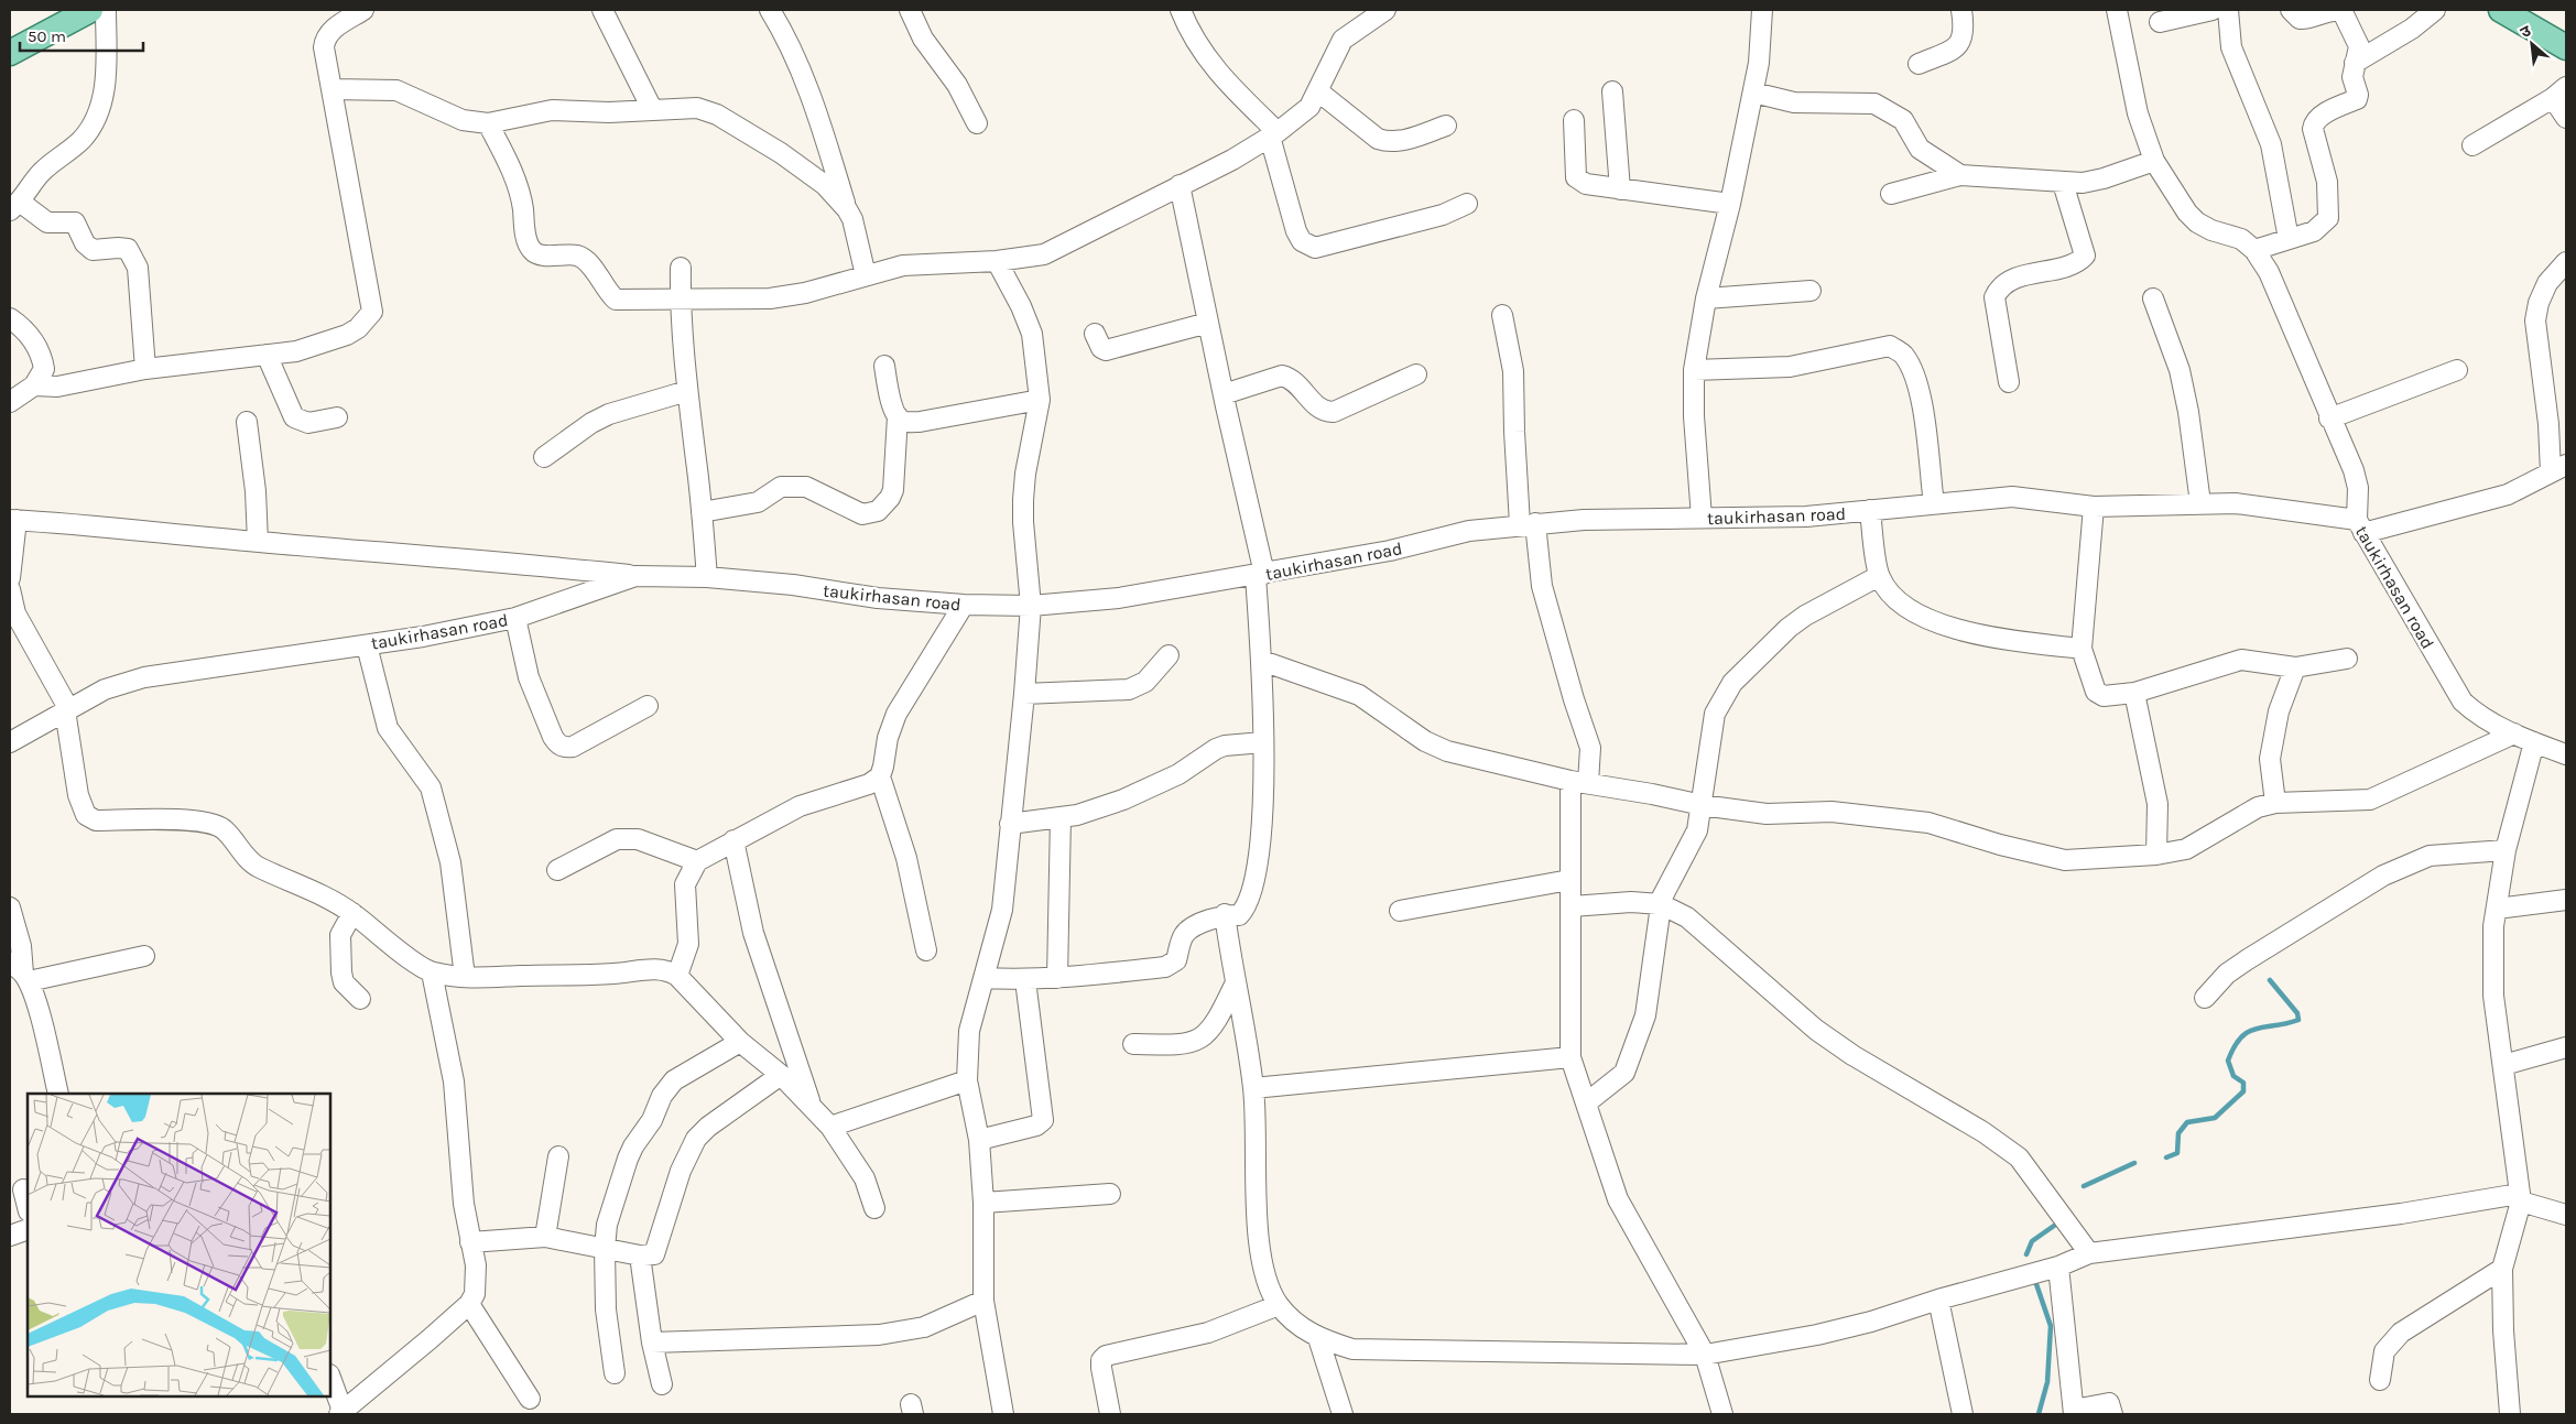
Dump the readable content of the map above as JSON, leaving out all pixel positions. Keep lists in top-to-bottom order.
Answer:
{
  "streets": {
    "street": ["taukirhasan road"]
  },
  "scale_bar": "50 m",
  "north": "top left"
}
